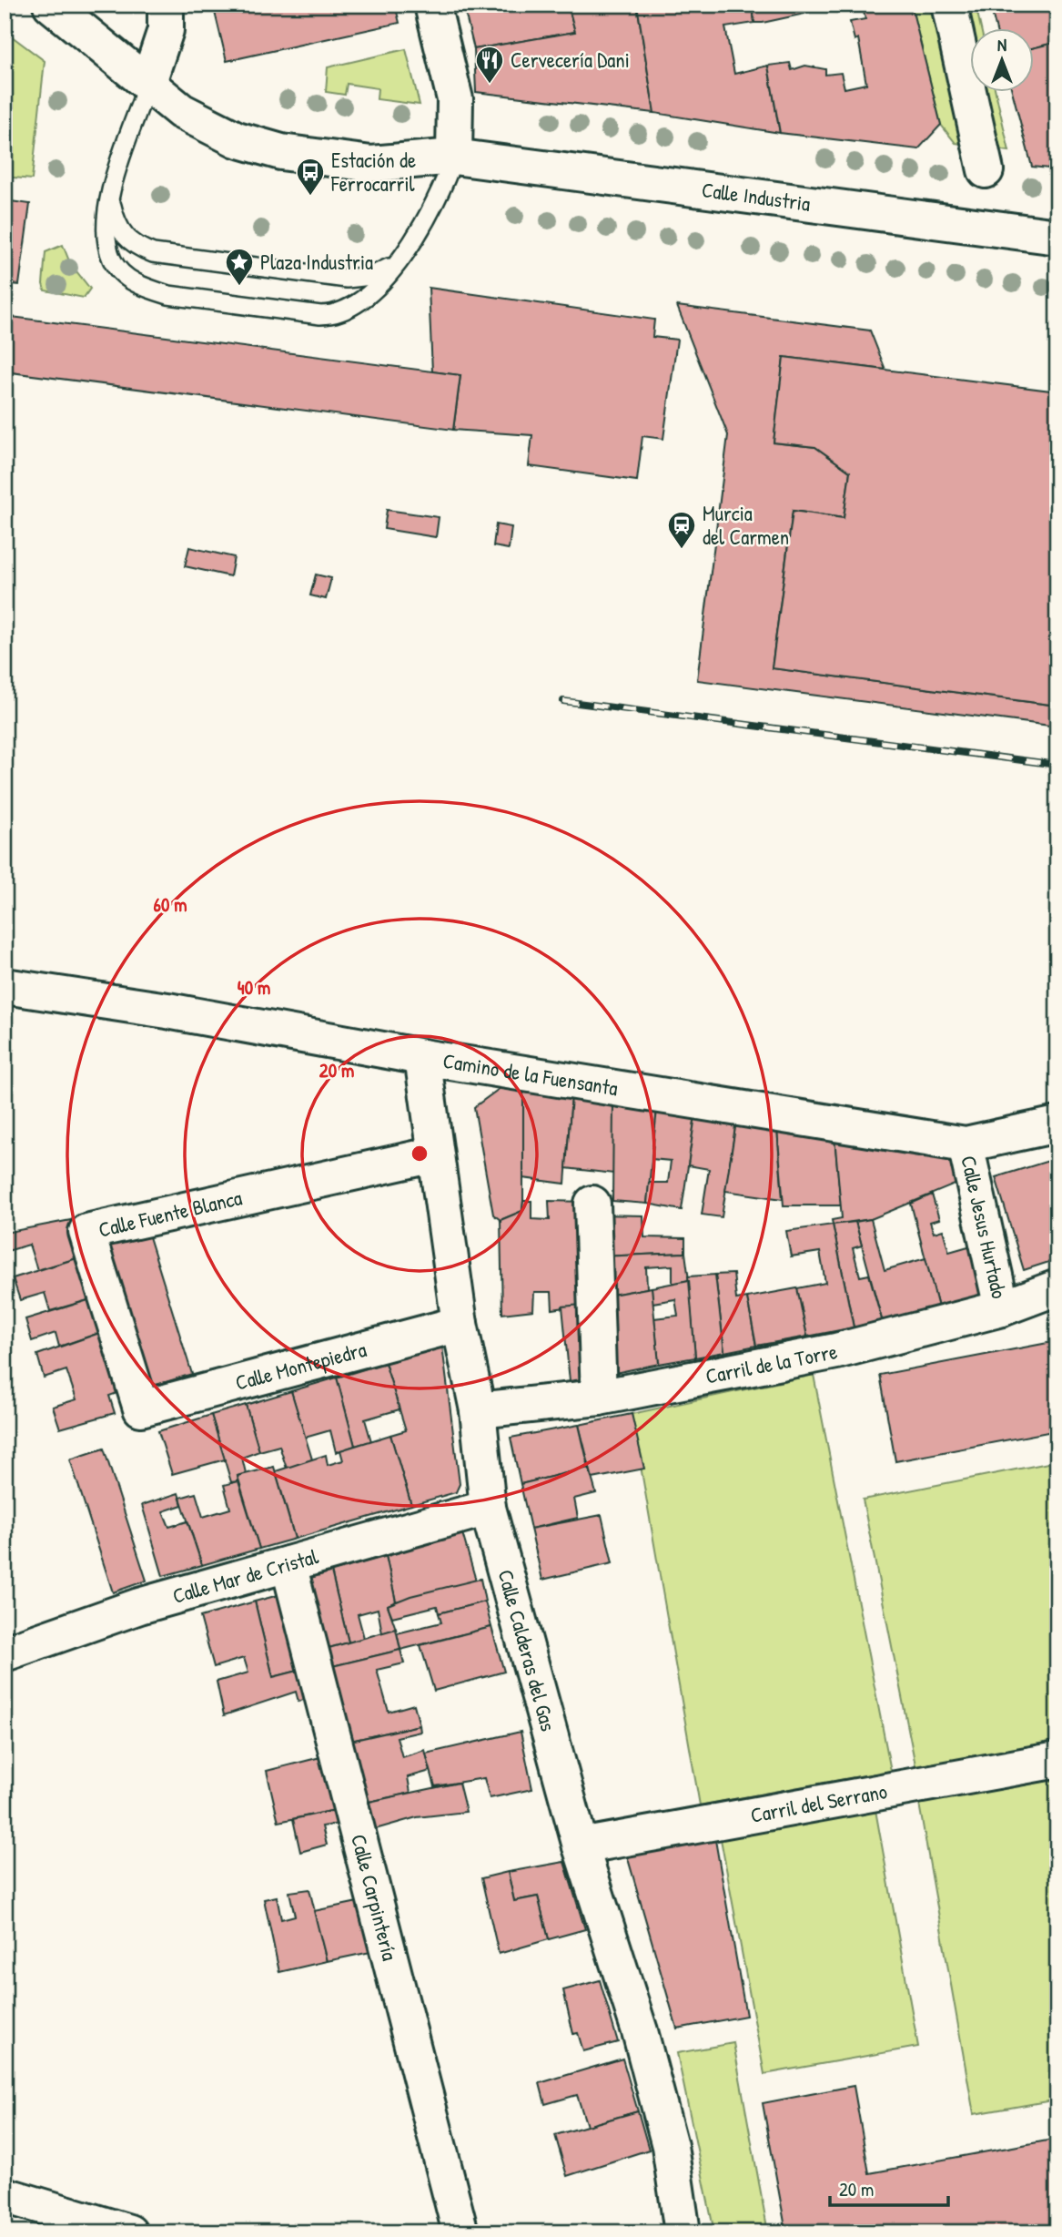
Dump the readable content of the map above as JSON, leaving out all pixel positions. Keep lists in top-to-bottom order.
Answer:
{
  "streets": {
    "street": [
      "Calle Industria",
      "Camino de la Fuensanta",
      "Calle Fuente Blanca",
      "Calle Jesus Hurtado",
      "Carril de la Torre",
      "Calle Montepiedra",
      "Calle Mar de Cristal",
      "Calle Calderas del Gas",
      "Carril del Serrano",
      "Calle Carpintería"
    ]
  },
  "crossings": [
    ["Camino de la Fuensanta", "Calle Jesus Hurtado"],
    ["Camino de la Fuensanta", "Calle Calderas del Gas"],
    ["Calle Fuente Blanca", "Calle Montepiedra"],
    ["Calle Fuente Blanca", "Calle Calderas del Gas"],
    ["Calle Jesus Hurtado", "Carril de la Torre"],
    ["Carril de la Torre", "Calle Calderas del Gas"],
    ["Calle Montepiedra", "Calle Calderas del Gas"],
    ["Calle Mar de Cristal", "Calle Calderas del Gas"],
    ["Calle Mar de Cristal", "Calle Carpintería"],
    ["Calle Calderas del Gas", "Carril del Serrano"]
  ],
  "places": {
    "restaurant": ["Cervecería Dani"],
    "bus stop": ["Estación de Ferrocarril"],
    "place": ["Plaza Industria"],
    "station": ["Murcia del Carmen"]
  },
  "scale_bar": "20 m",
  "north": "top",
  "rings": ["60 m", "40 m", "20 m"]
}
